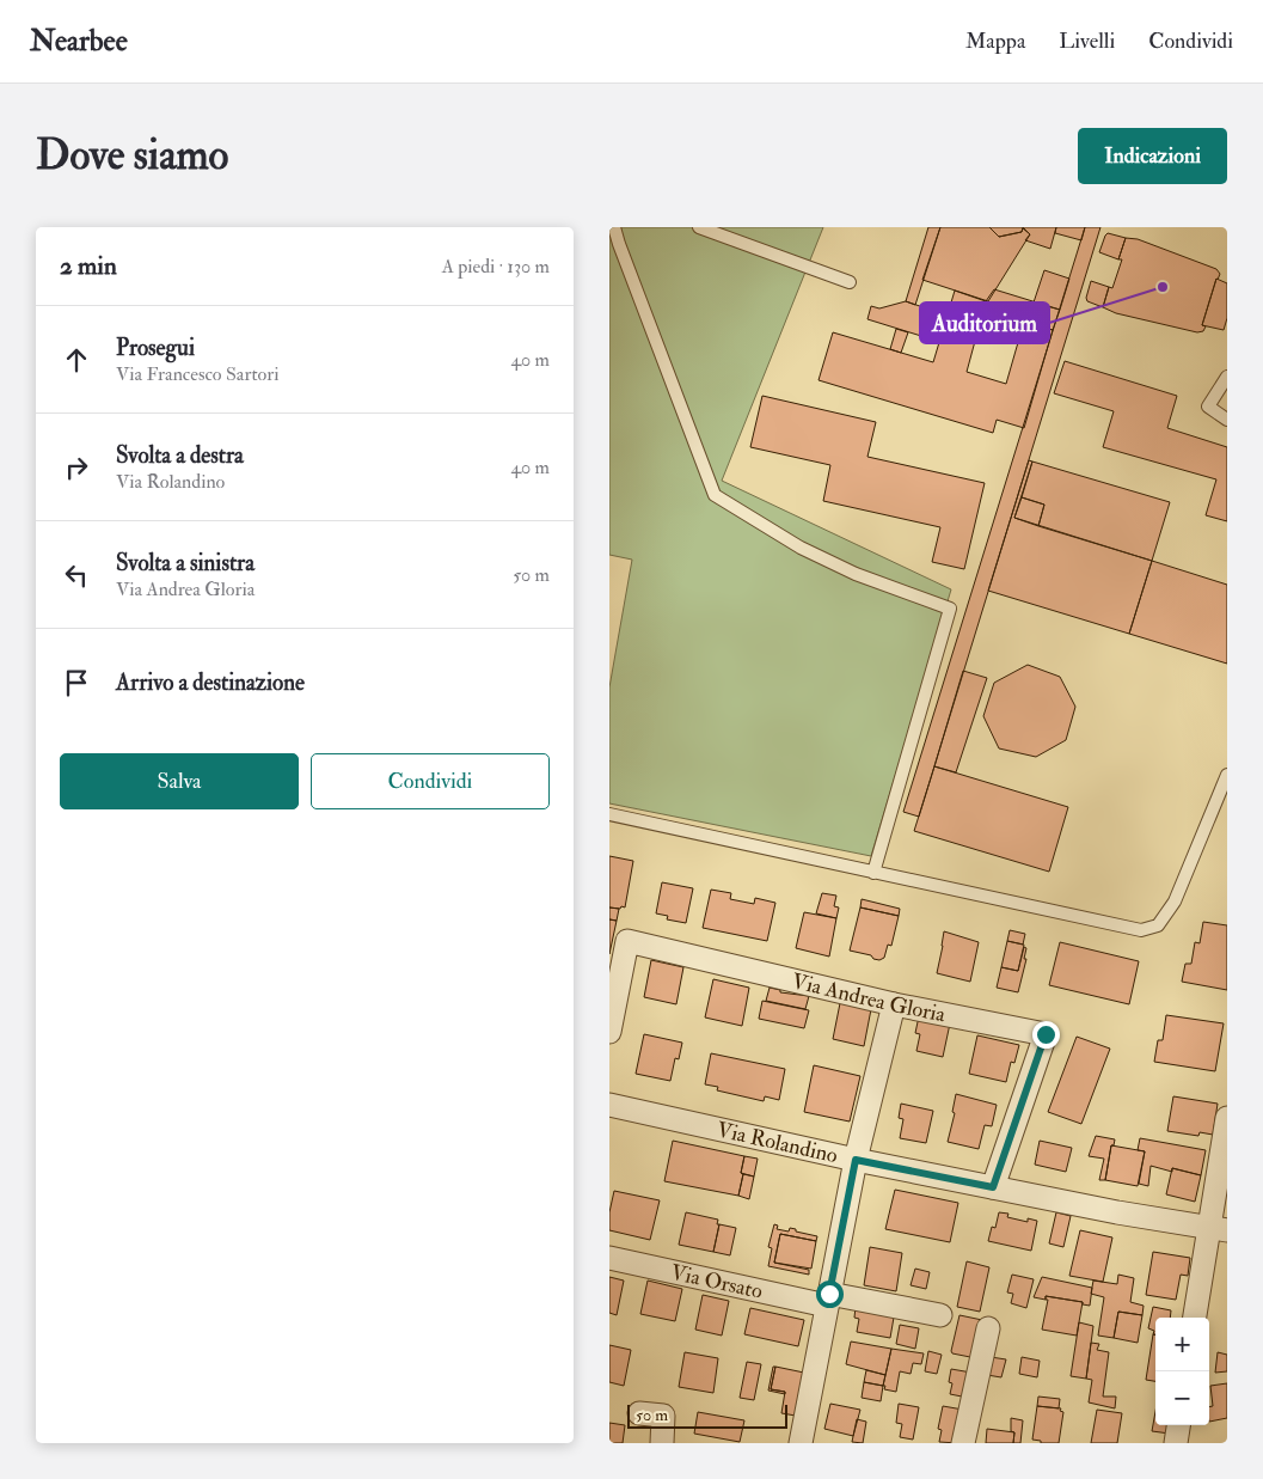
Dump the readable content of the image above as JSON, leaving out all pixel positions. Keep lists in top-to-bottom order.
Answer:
{
  "streets": {
    "street": ["Via Andrea Gloria", "Via Rolandino", "Via Orsato"]
  },
  "crossings": [
    ["Via Andrea Gloria", "Via Rolandino"]
  ],
  "places": ["Auditorium"],
  "scale_bar": "50 m",
  "page": {
    "header": "Nearbee",
    "nav": ["Mappa", "Livelli", "Condividi"],
    "buttons": [
      "Indicazioni",
      ["Salva", "Condividi"]
    ],
    "title": "Dove siamo",
    "heading": ["2 min", "A piedi · 130 m"],
    "list": [
      ["Prosegui", "Via Francesco Sartori", "40 m"],
      ["Svolta a destra", "Via Rolandino", "40 m"],
      ["Svolta a sinistra", "Via Andrea Gloria", "50 m"],
      "Arrivo a destinazione"
    ],
    "map_buttons": ["+", "−"],
    "scale": "50 m"
  }
}
